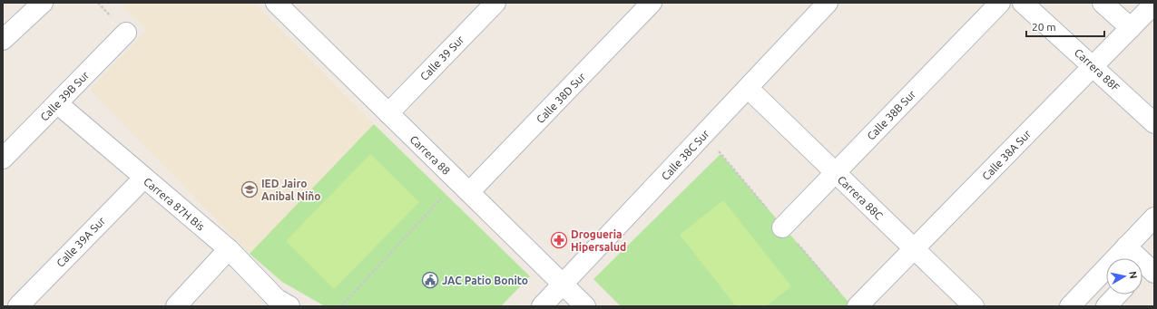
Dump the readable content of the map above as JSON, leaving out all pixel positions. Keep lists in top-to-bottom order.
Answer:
{
  "streets": {
    "street": [
      "Calle 39 Sur",
      "Carrera 88F",
      "Calle 39B Sur",
      "Calle 38D Sur",
      "Calle 38B Sur",
      "Carrera 88",
      "Calle 38C Sur",
      "Calle 38A Sur",
      "Carrera 88C",
      "Carrera 87H Bis",
      "Calle 39A Sur"
    ]
  },
  "crossings": [
    ["Calle 39 Sur", "Carrera 88"],
    ["Carrera 88F", "Calle 38A Sur"],
    ["Calle 39B Sur", "Carrera 87H Bis"],
    ["Calle 38D Sur", "Carrera 88"],
    ["Calle 38B Sur", "Carrera 88C"],
    ["Carrera 88", "Calle 38C Sur"],
    ["Calle 38C Sur", "Carrera 88C"],
    ["Calle 38A Sur", "Carrera 88C"],
    ["Carrera 87H Bis", "Calle 39A Sur"]
  ],
  "places": {
    "school or university": ["IED Jairo Anibal Niño"],
    "pharmacy": ["Drogueria Hipersalud"],
    "public building": ["JAC Patio Bonito"]
  },
  "scale_bar": "20 m",
  "north": "right"
}
